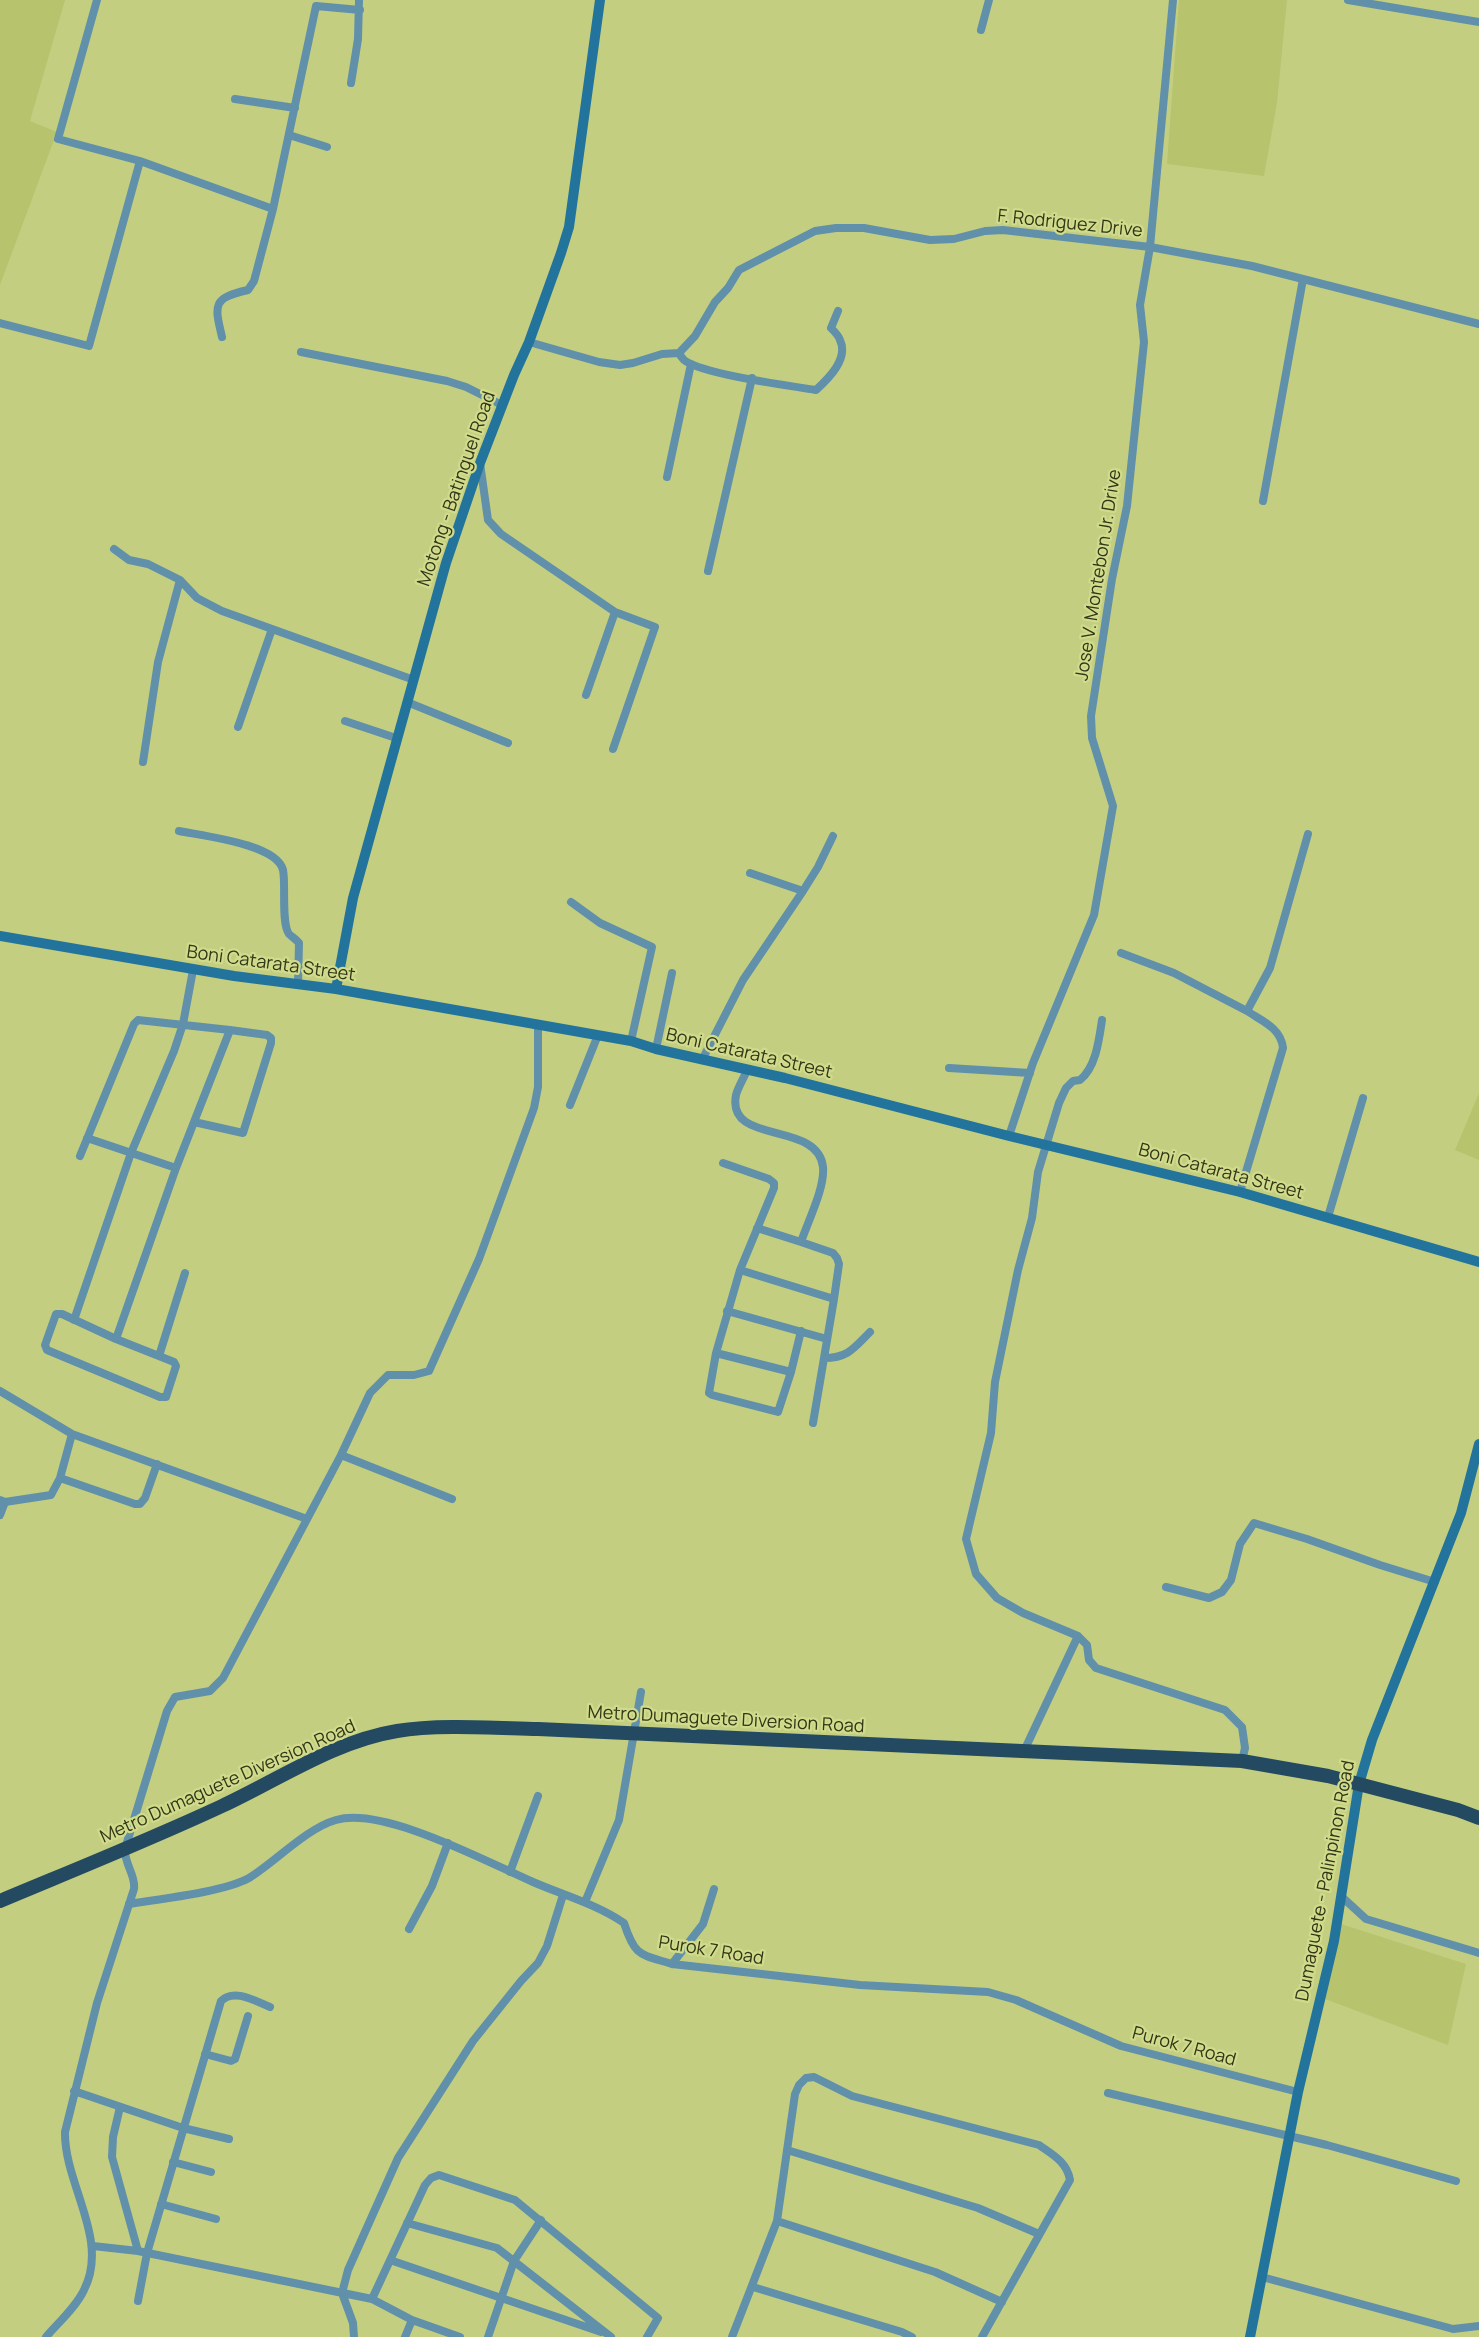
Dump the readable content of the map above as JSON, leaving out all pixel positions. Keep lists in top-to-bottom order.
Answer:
{
  "streets": {
    "highway": ["Metro Dumaguete Diversion Road"],
    "street": [
      "F. Rodriguez Drive",
      "Motong - Batinguel Road",
      "Jose V. Montebon Jr. Drive",
      "Boni Catarata Street",
      "Dumaguete - Palinpinon Road",
      "Purok 7 Road"
    ]
  },
  "crossings": [
    ["F. Rodriguez Drive", "Jose V. Montebon Jr. Drive"],
    ["Motong - Batinguel Road", "Boni Catarata Street"],
    ["Jose V. Montebon Jr. Drive", "Boni Catarata Street"],
    ["Metro Dumaguete Diversion Road", "Dumaguete - Palinpinon Road"],
    ["Dumaguete - Palinpinon Road", "Purok 7 Road"]
  ]
}
